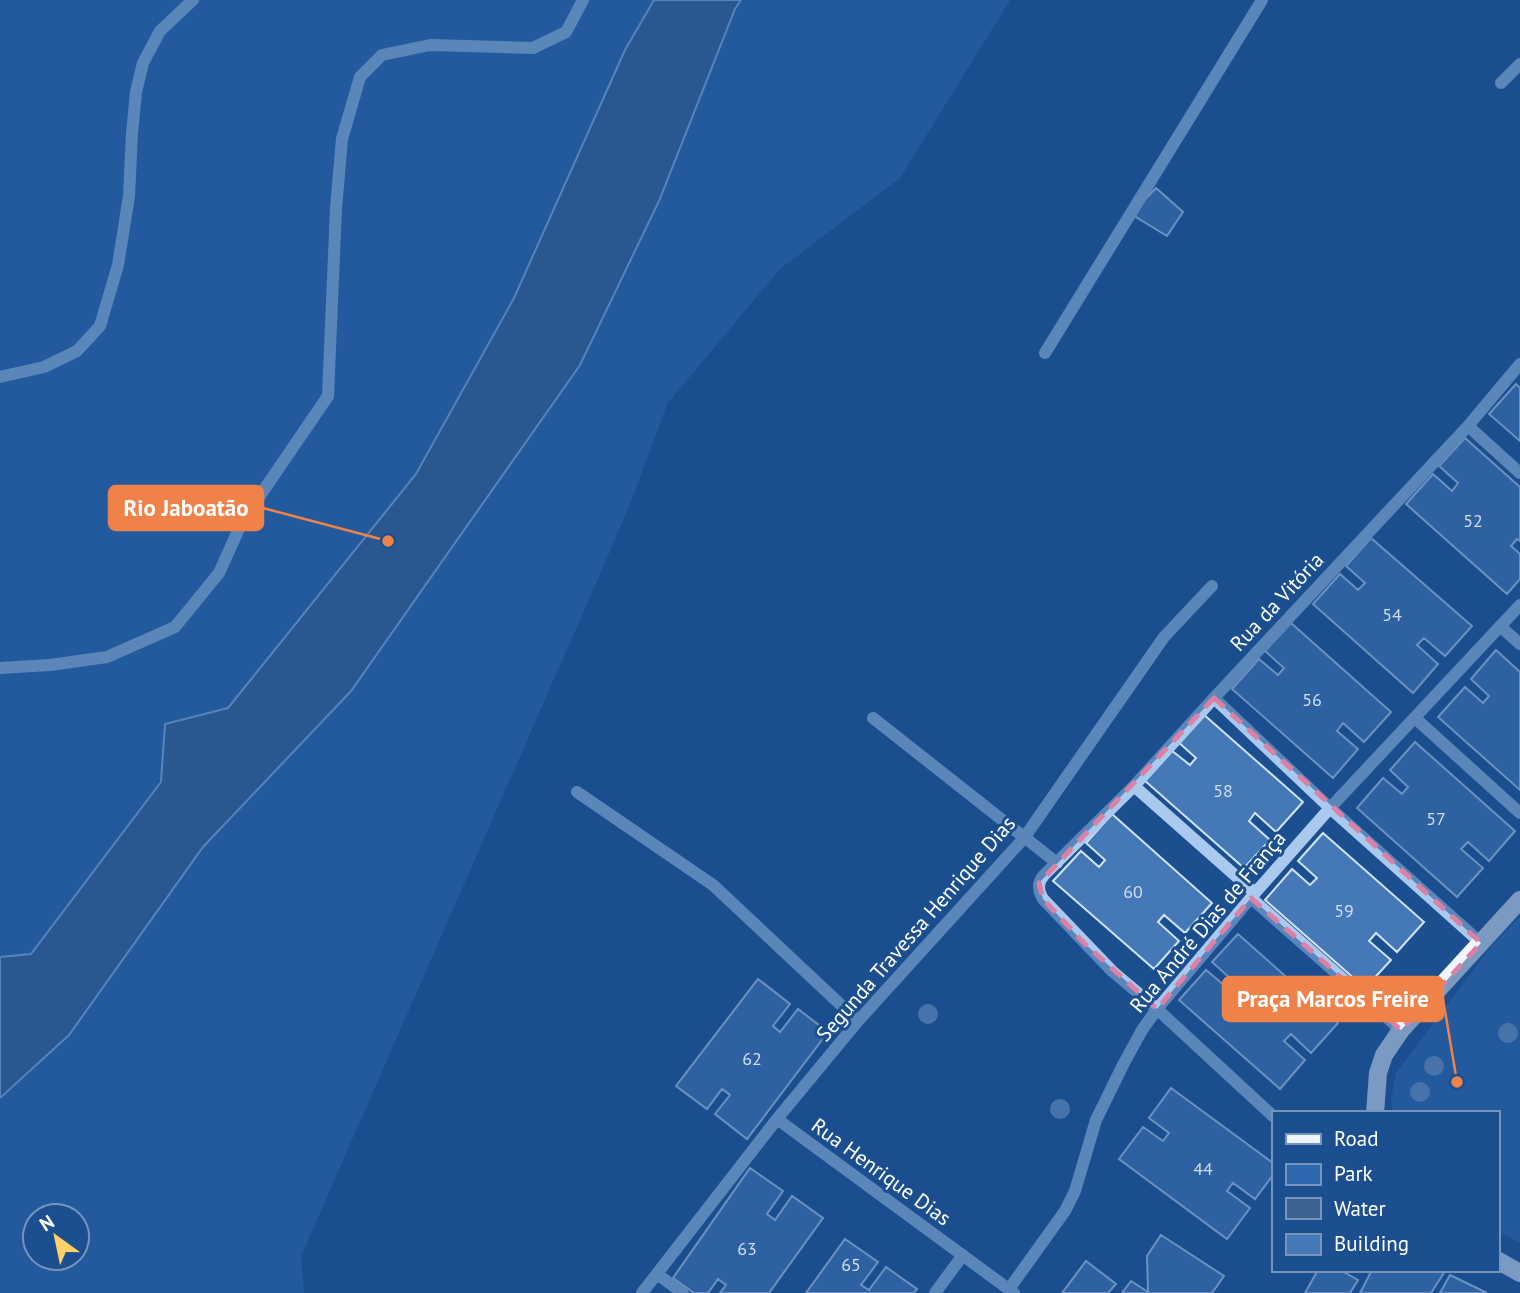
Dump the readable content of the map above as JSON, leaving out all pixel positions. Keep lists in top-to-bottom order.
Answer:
{
  "streets": {
    "street": [
      "Rua da Vitória",
      "Rua André Dias de França",
      "Segunda Travessa Henrique Dias",
      "Rua Henrique Dias"
    ]
  },
  "crossings": [
    ["Rua da Vitória", "Rua André Dias de França"],
    ["Rua André Dias de França", "Rua Henrique Dias"],
    ["Segunda Travessa Henrique Dias", "Rua Henrique Dias"]
  ],
  "places": ["Rio Jaboatão", "Praça Marcos Freire"],
  "house_numbers": [
    "52",
    "54",
    "56",
    "58",
    "57",
    "60",
    "59",
    "62",
    "44",
    "63",
    "65"
  ],
  "legend": [
    "Road",
    "Park",
    "Water",
    "Building"
  ],
  "north": "top left"
}
